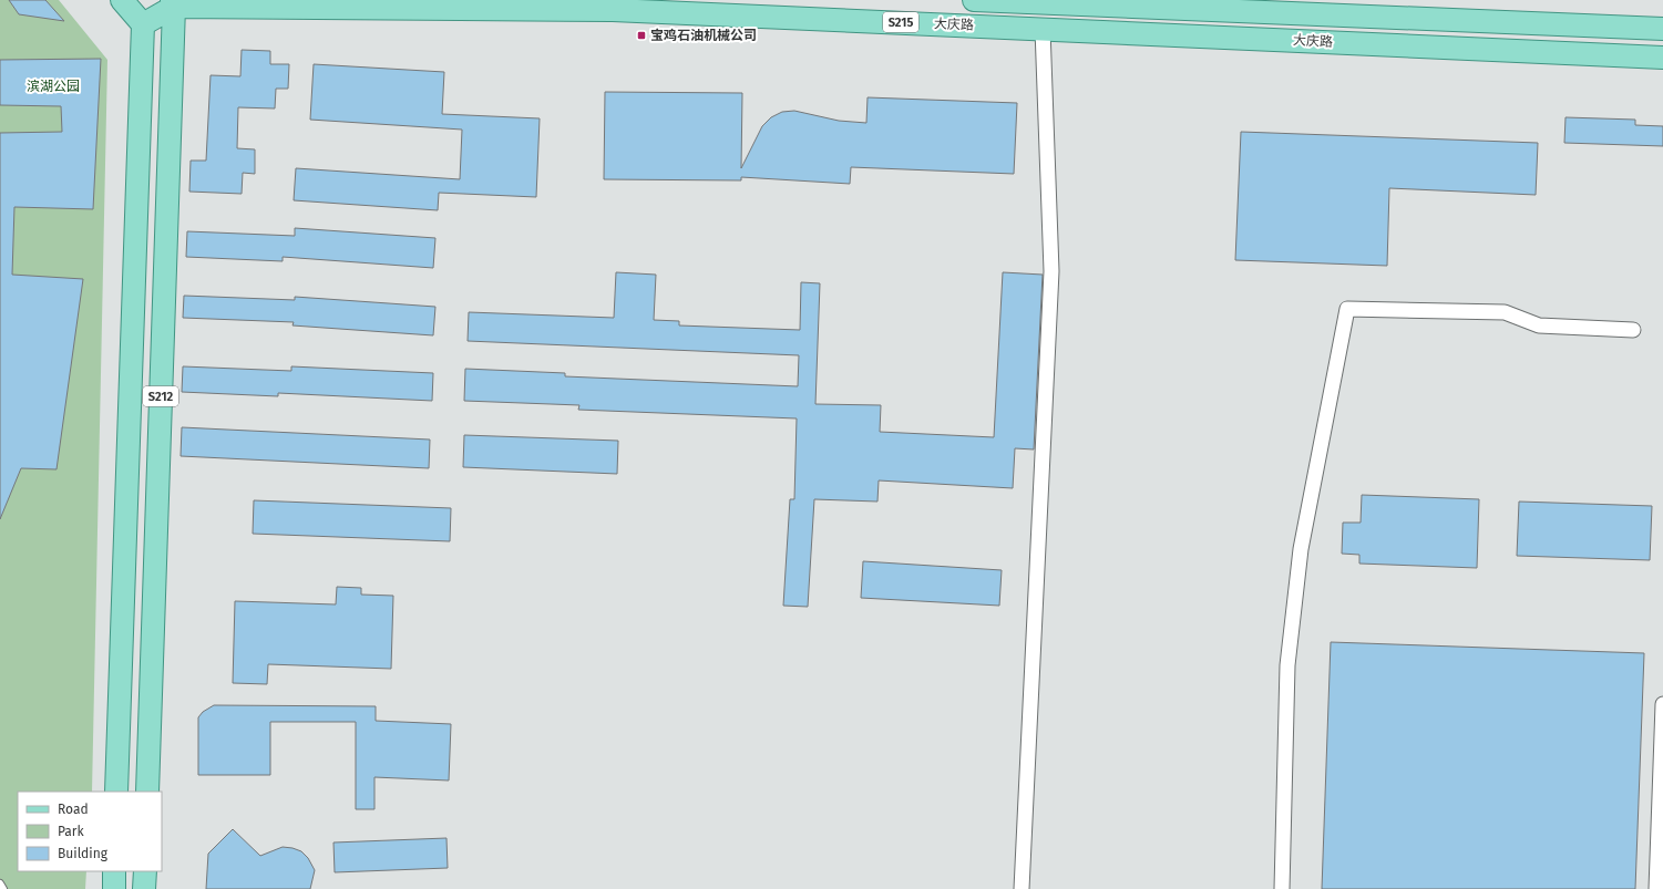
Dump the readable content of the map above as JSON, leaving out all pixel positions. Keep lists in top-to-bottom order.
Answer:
{
  "streets": {
    "main road": ["S215", "大庆路", "S212"]
  },
  "crossings": [
    ["大庆路", "S212"]
  ],
  "parks": ["滨湖公园"],
  "places": {
    "transit": ["宝鸡石油机械公司"]
  },
  "legend": ["Road", "Park", "Building"]
}
